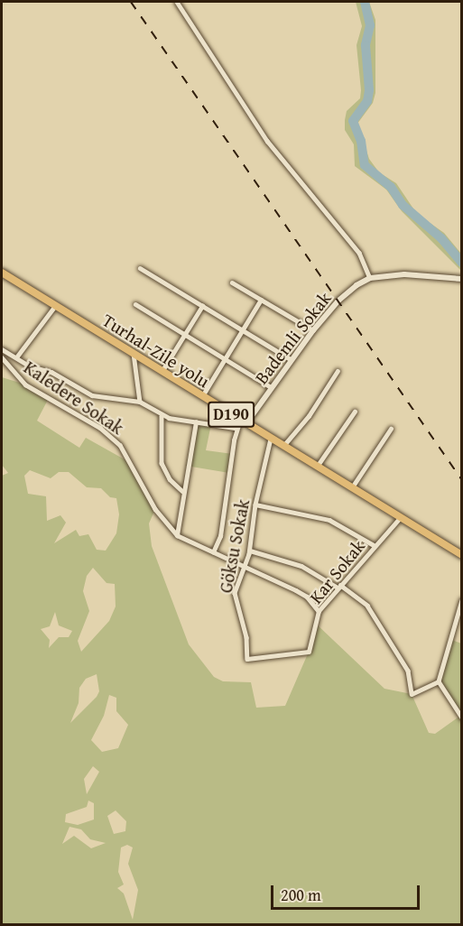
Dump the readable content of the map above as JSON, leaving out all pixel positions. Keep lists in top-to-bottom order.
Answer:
{
  "streets": {
    "main road": ["Turhal-Zile yolu", "D190"],
    "street": [
      "Bademli Sokak",
      "Kaledere Sokak",
      "Göksu Sokak",
      "Kar Sokak"
    ]
  },
  "crossings": [
    ["Bademli Sokak", "Turhal-Zile yolu"],
    ["Turhal-Zile yolu", "Göksu Sokak"],
    ["Turhal-Zile yolu", "Kar Sokak"],
    ["Kaledere Sokak", "Göksu Sokak"],
    ["Kaledere Sokak", "Kar Sokak"],
    ["Göksu Sokak", "Kar Sokak"]
  ],
  "scale_bar": "200 m"
}
